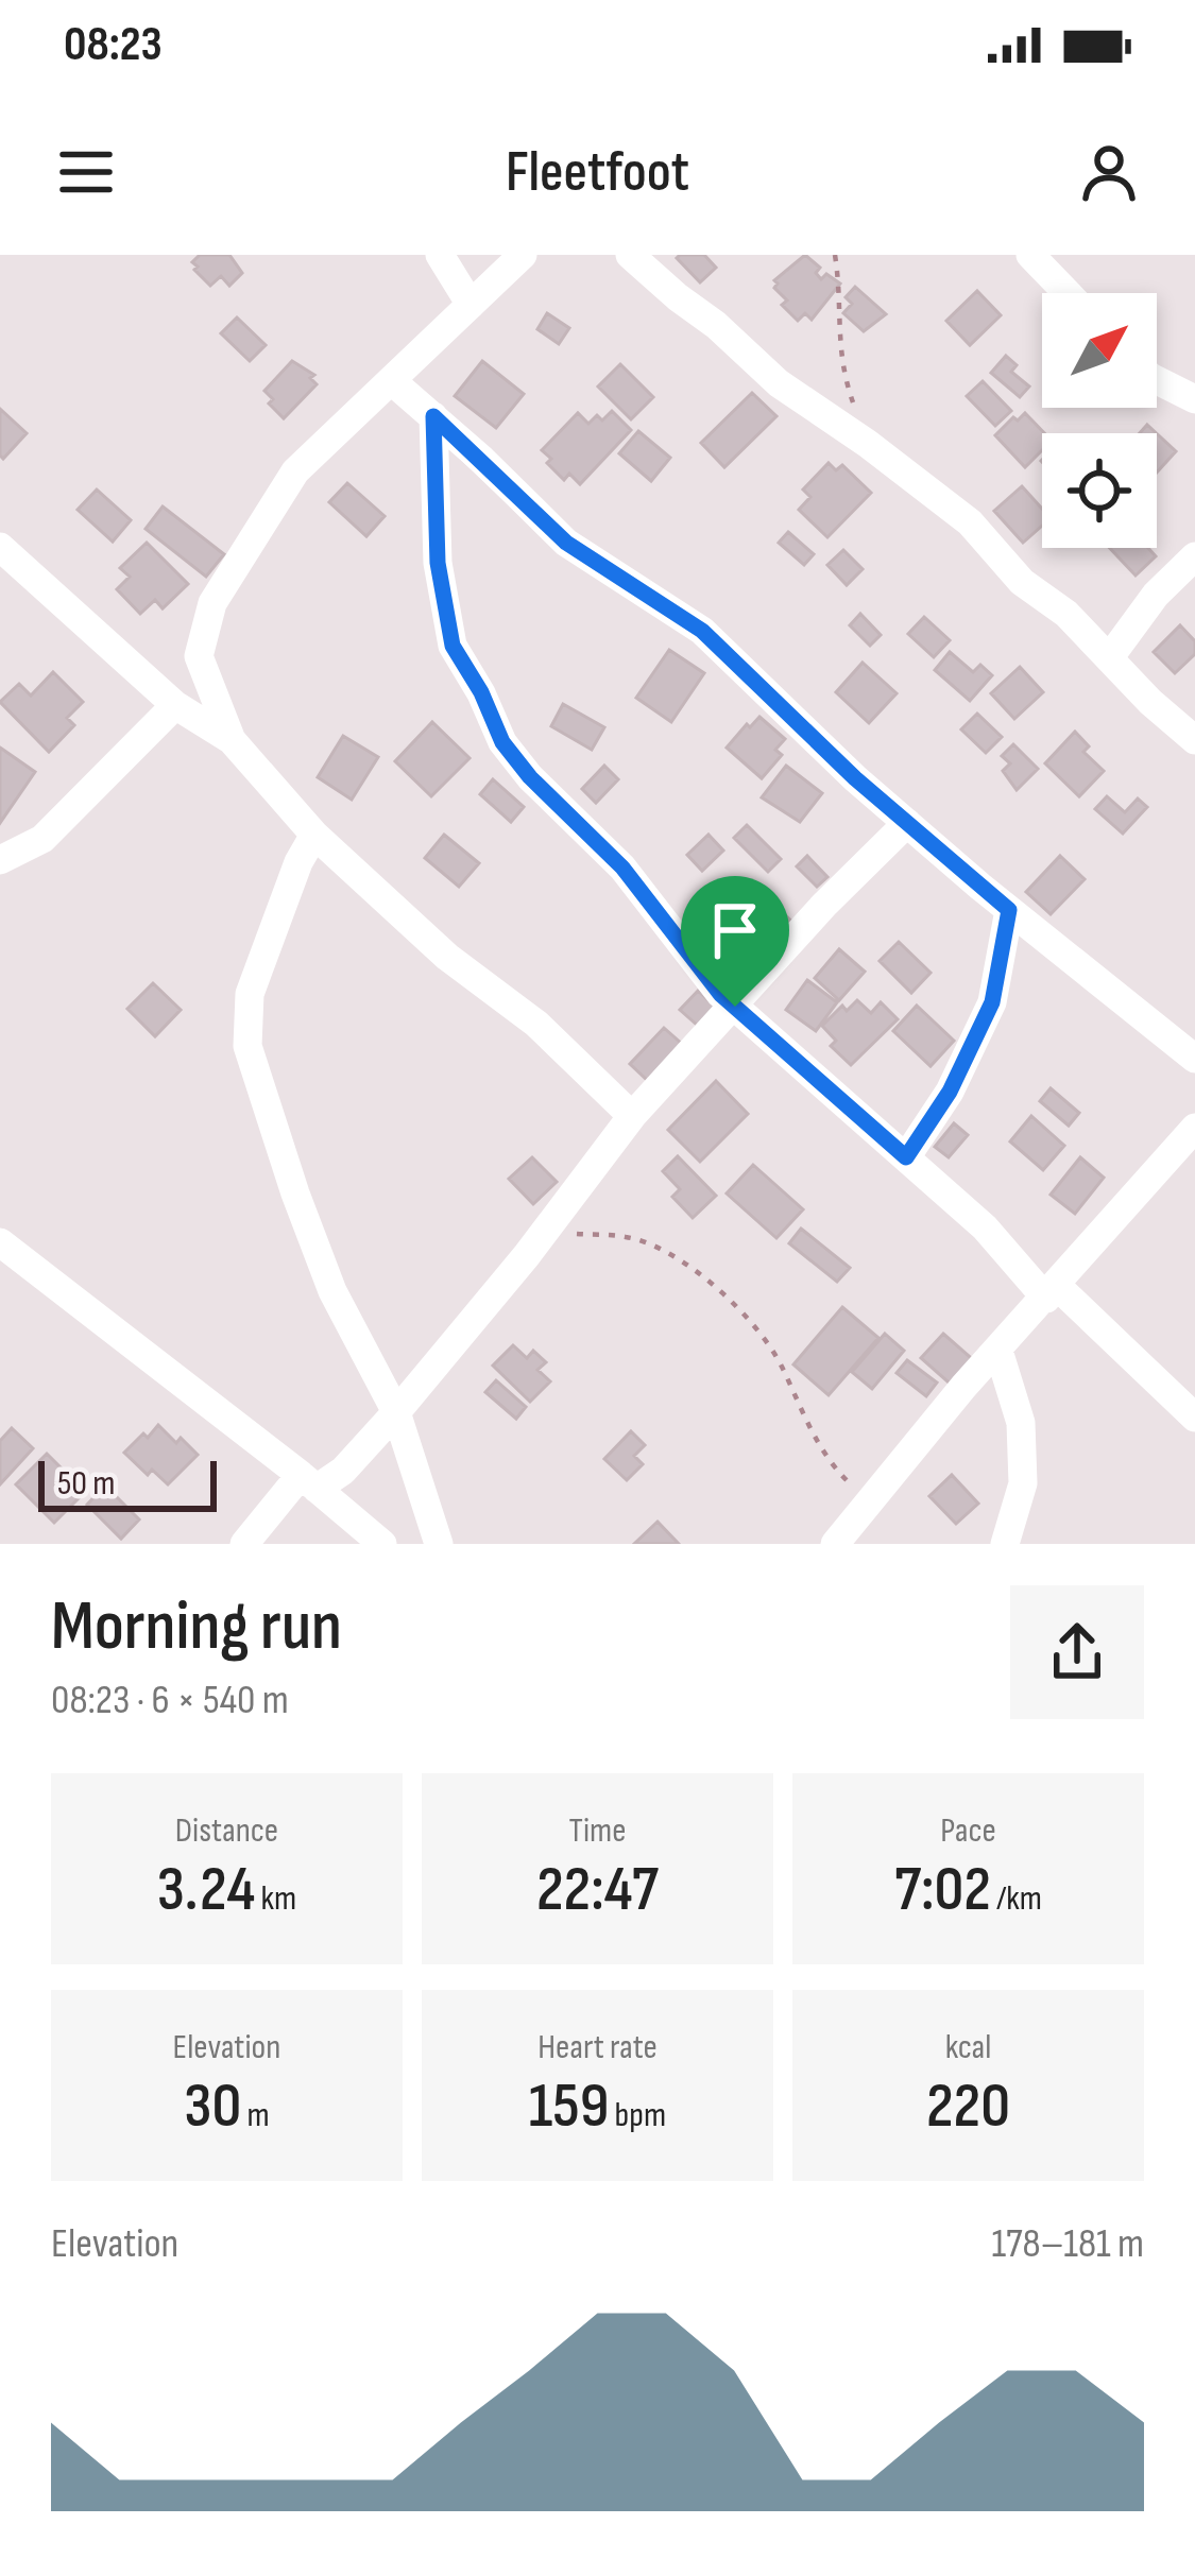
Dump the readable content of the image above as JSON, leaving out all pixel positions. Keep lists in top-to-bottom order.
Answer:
{
  "scale_bar": "50 m",
  "north": "top right",
  "page": {
    "status": "08:23",
    "header": "Fleetfoot",
    "scale": "50 m",
    "heading": ["Morning run", "08:23 · 6 × 540 m"],
    "stats": [
      ["Distance", "3.24 km"],
      ["Time", "22:47"],
      ["Pace", "7:02 /km"],
      ["Elevation", "30 m"],
      ["Heart rate", "159 bpm"],
      ["kcal", "220"]
    ],
    "chart": ["Elevation", "178–181 m"]
  }
}
